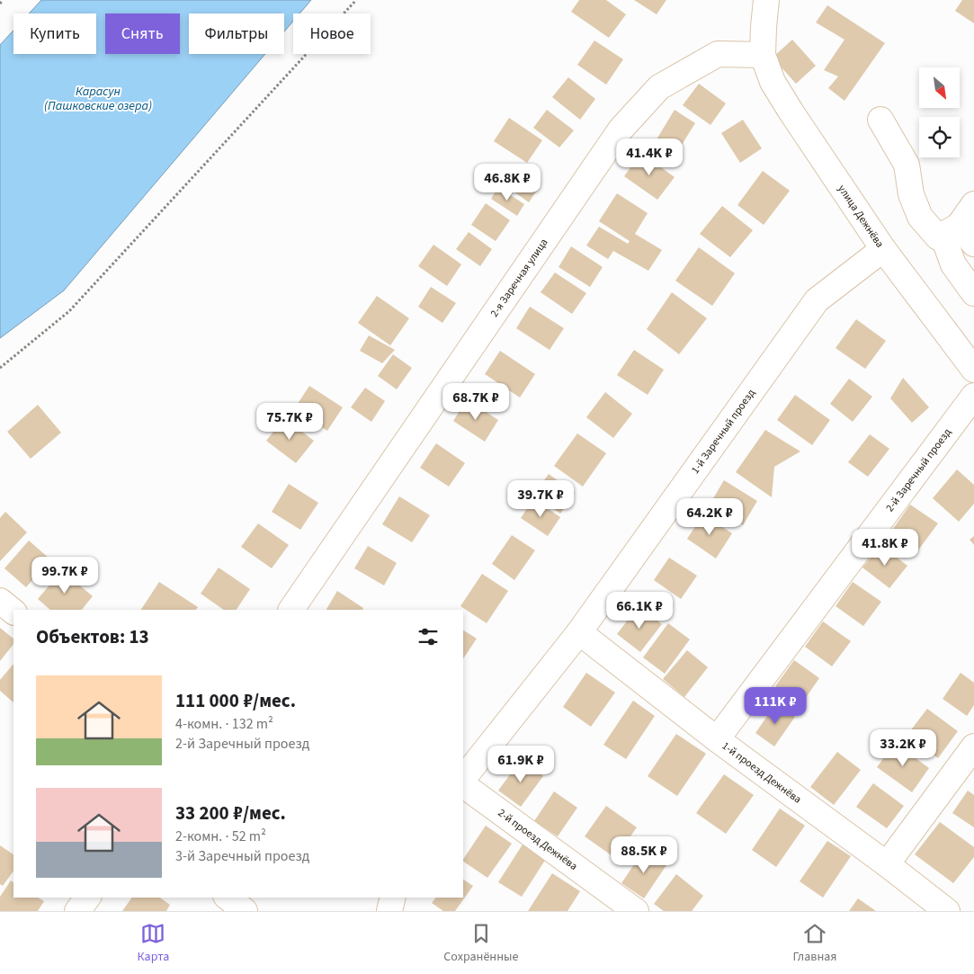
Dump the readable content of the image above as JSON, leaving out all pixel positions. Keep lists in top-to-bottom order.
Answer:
{
  "streets": {
    "street": [
      "улица Дежнёва",
      "2-я Заречная улица",
      "1-й Заречный проезд",
      "2-й Заречный проезд",
      "1-й проезд Дежнёва",
      "2-й проезд Дежнёва"
    ]
  },
  "crossings": [
    ["улица Дежнёва", "2-я Заречная улица"],
    ["улица Дежнёва", "1-й Заречный проезд"],
    ["1-й Заречный проезд", "1-й проезд Дежнёва"],
    ["2-й Заречный проезд", "1-й проезд Дежнёва"]
  ],
  "water": ["Карасун (Пашковские озера)"],
  "north": "bottom right",
  "page": {
    "chip": [
      "Купить",
      "Снять",
      "Фильтры",
      "Новое"
    ],
    "price": [
      "41.4K ₽",
      "46.8K ₽",
      "68.7K ₽",
      "75.7K ₽",
      "39.7K ₽",
      "64.2K ₽",
      "41.8K ₽",
      "99.7K ₽",
      "66.1K ₽",
      "111K ₽",
      "33.2K ₽",
      "61.9K ₽",
      "88.5K ₽"
    ],
    "heading": "Объектов: 13",
    "list": [
      {
        "name": "111 000 ₽/мес.",
        "note": "4-комн. · 132 m² · 2-й Заречный проезд"
      },
      {
        "name": "33 200 ₽/мес.",
        "note": "2-комн. · 52 m² · 3-й Заречный проезд"
      }
    ],
    "tabs": ["Карта", "Сохранённые", "Главная"]
  }
}
